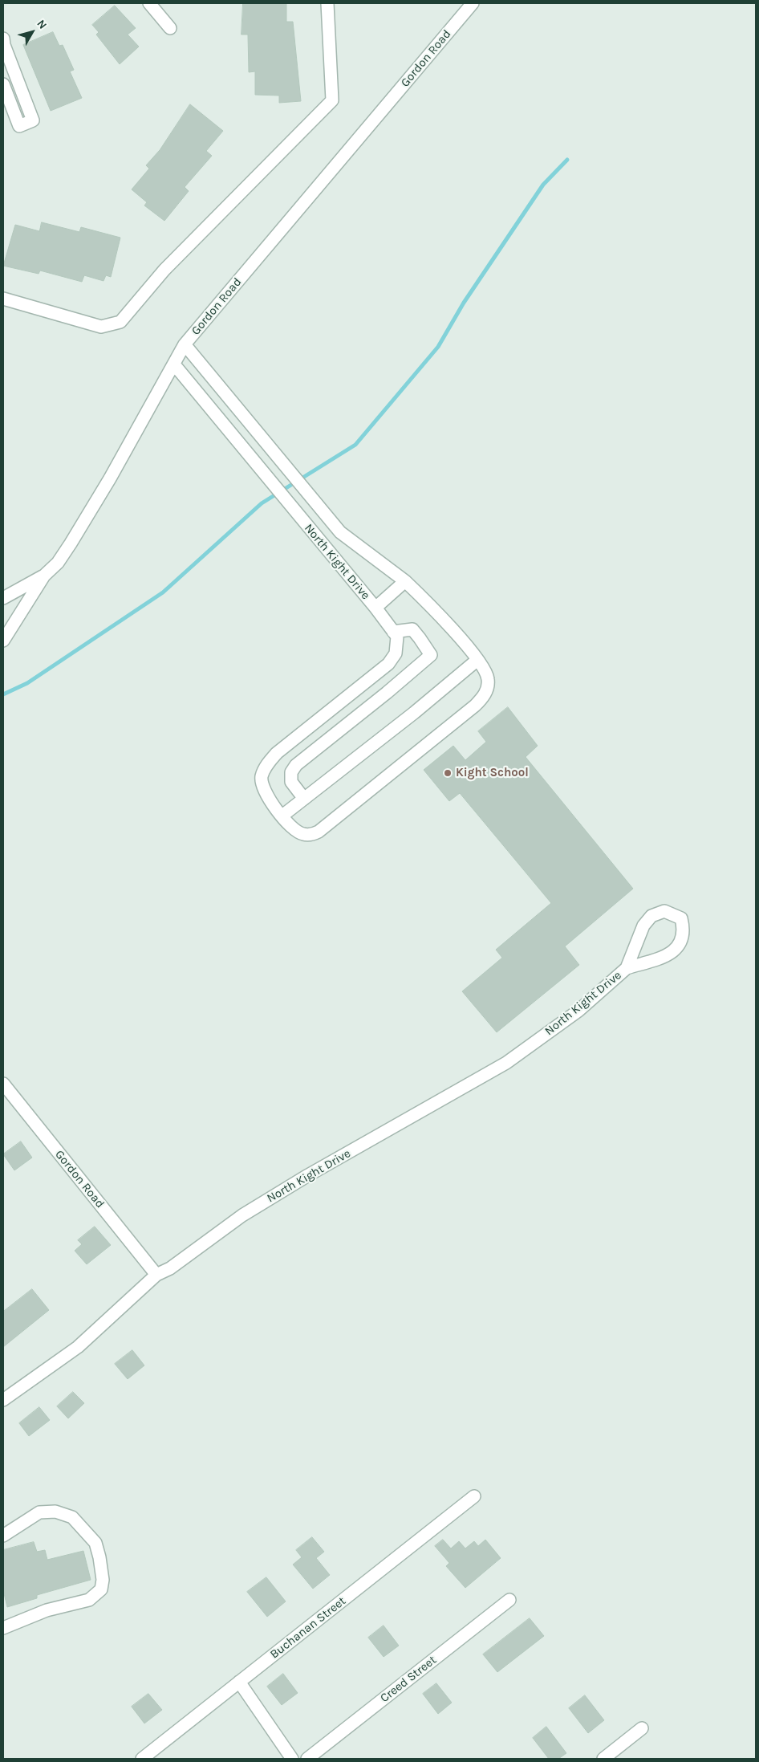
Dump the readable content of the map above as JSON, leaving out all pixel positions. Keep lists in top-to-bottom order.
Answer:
{
  "streets": {
    "street": [
      "Gordon Road",
      "North Kight Drive",
      "Buchanan Street",
      "Creed Street"
    ]
  },
  "crossings": [
    ["Gordon Road", "North Kight Drive"]
  ],
  "places": ["Kight School"],
  "north": "top right"
}
